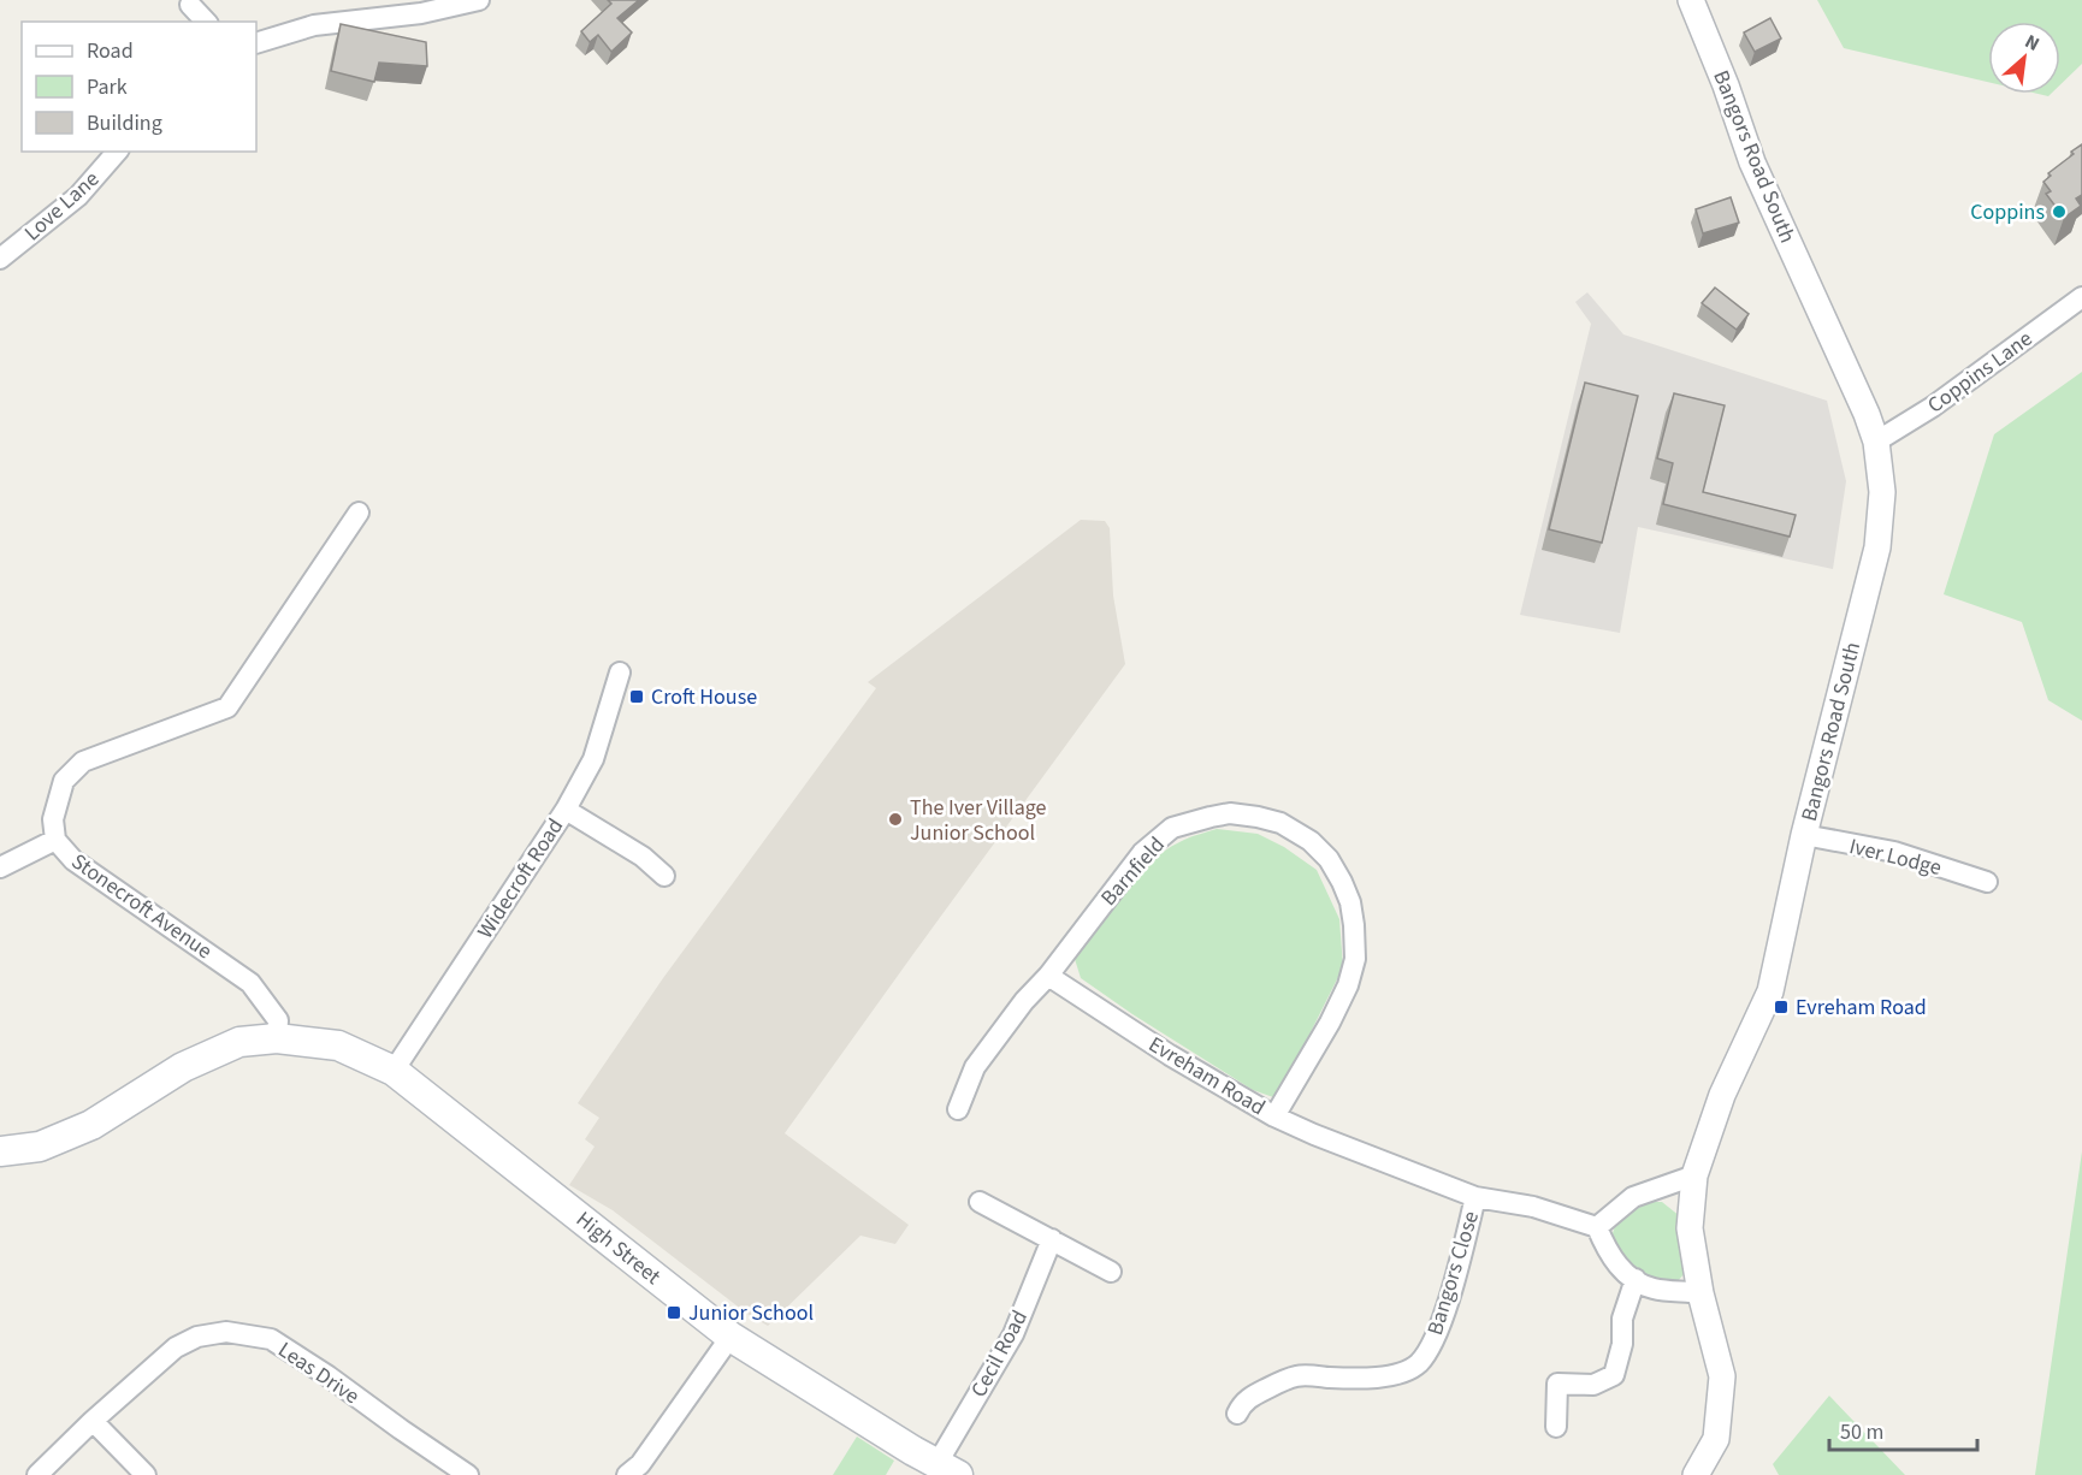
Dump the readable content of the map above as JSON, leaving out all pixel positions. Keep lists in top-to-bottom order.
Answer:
{
  "streets": {
    "main road": ["High Street"],
    "street": [
      "Bangors Road South",
      "Love Lane",
      "Coppins Lane",
      "Iver Lodge",
      "Barnfield",
      "Widecroft Road",
      "Stonecroft Avenue",
      "Evreham Road",
      "Bangors Close",
      "Cecil Road",
      "Leas Drive"
    ]
  },
  "crossings": [
    ["Bangors Road South", "Coppins Lane"],
    ["Bangors Road South", "Iver Lodge"],
    ["Barnfield", "Evreham Road"],
    ["Widecroft Road", "High Street"],
    ["Stonecroft Avenue", "High Street"],
    ["Evreham Road", "Bangors Close"],
    ["High Street", "Cecil Road"]
  ],
  "places": {
    "other": ["Coppins", "The Iver Village Junior School"],
    "transit": ["Croft House", "Evreham Road", "Junior School"]
  },
  "legend": ["Road", "Park", "Building"],
  "scale_bar": "50 m",
  "north": "top right"
}
